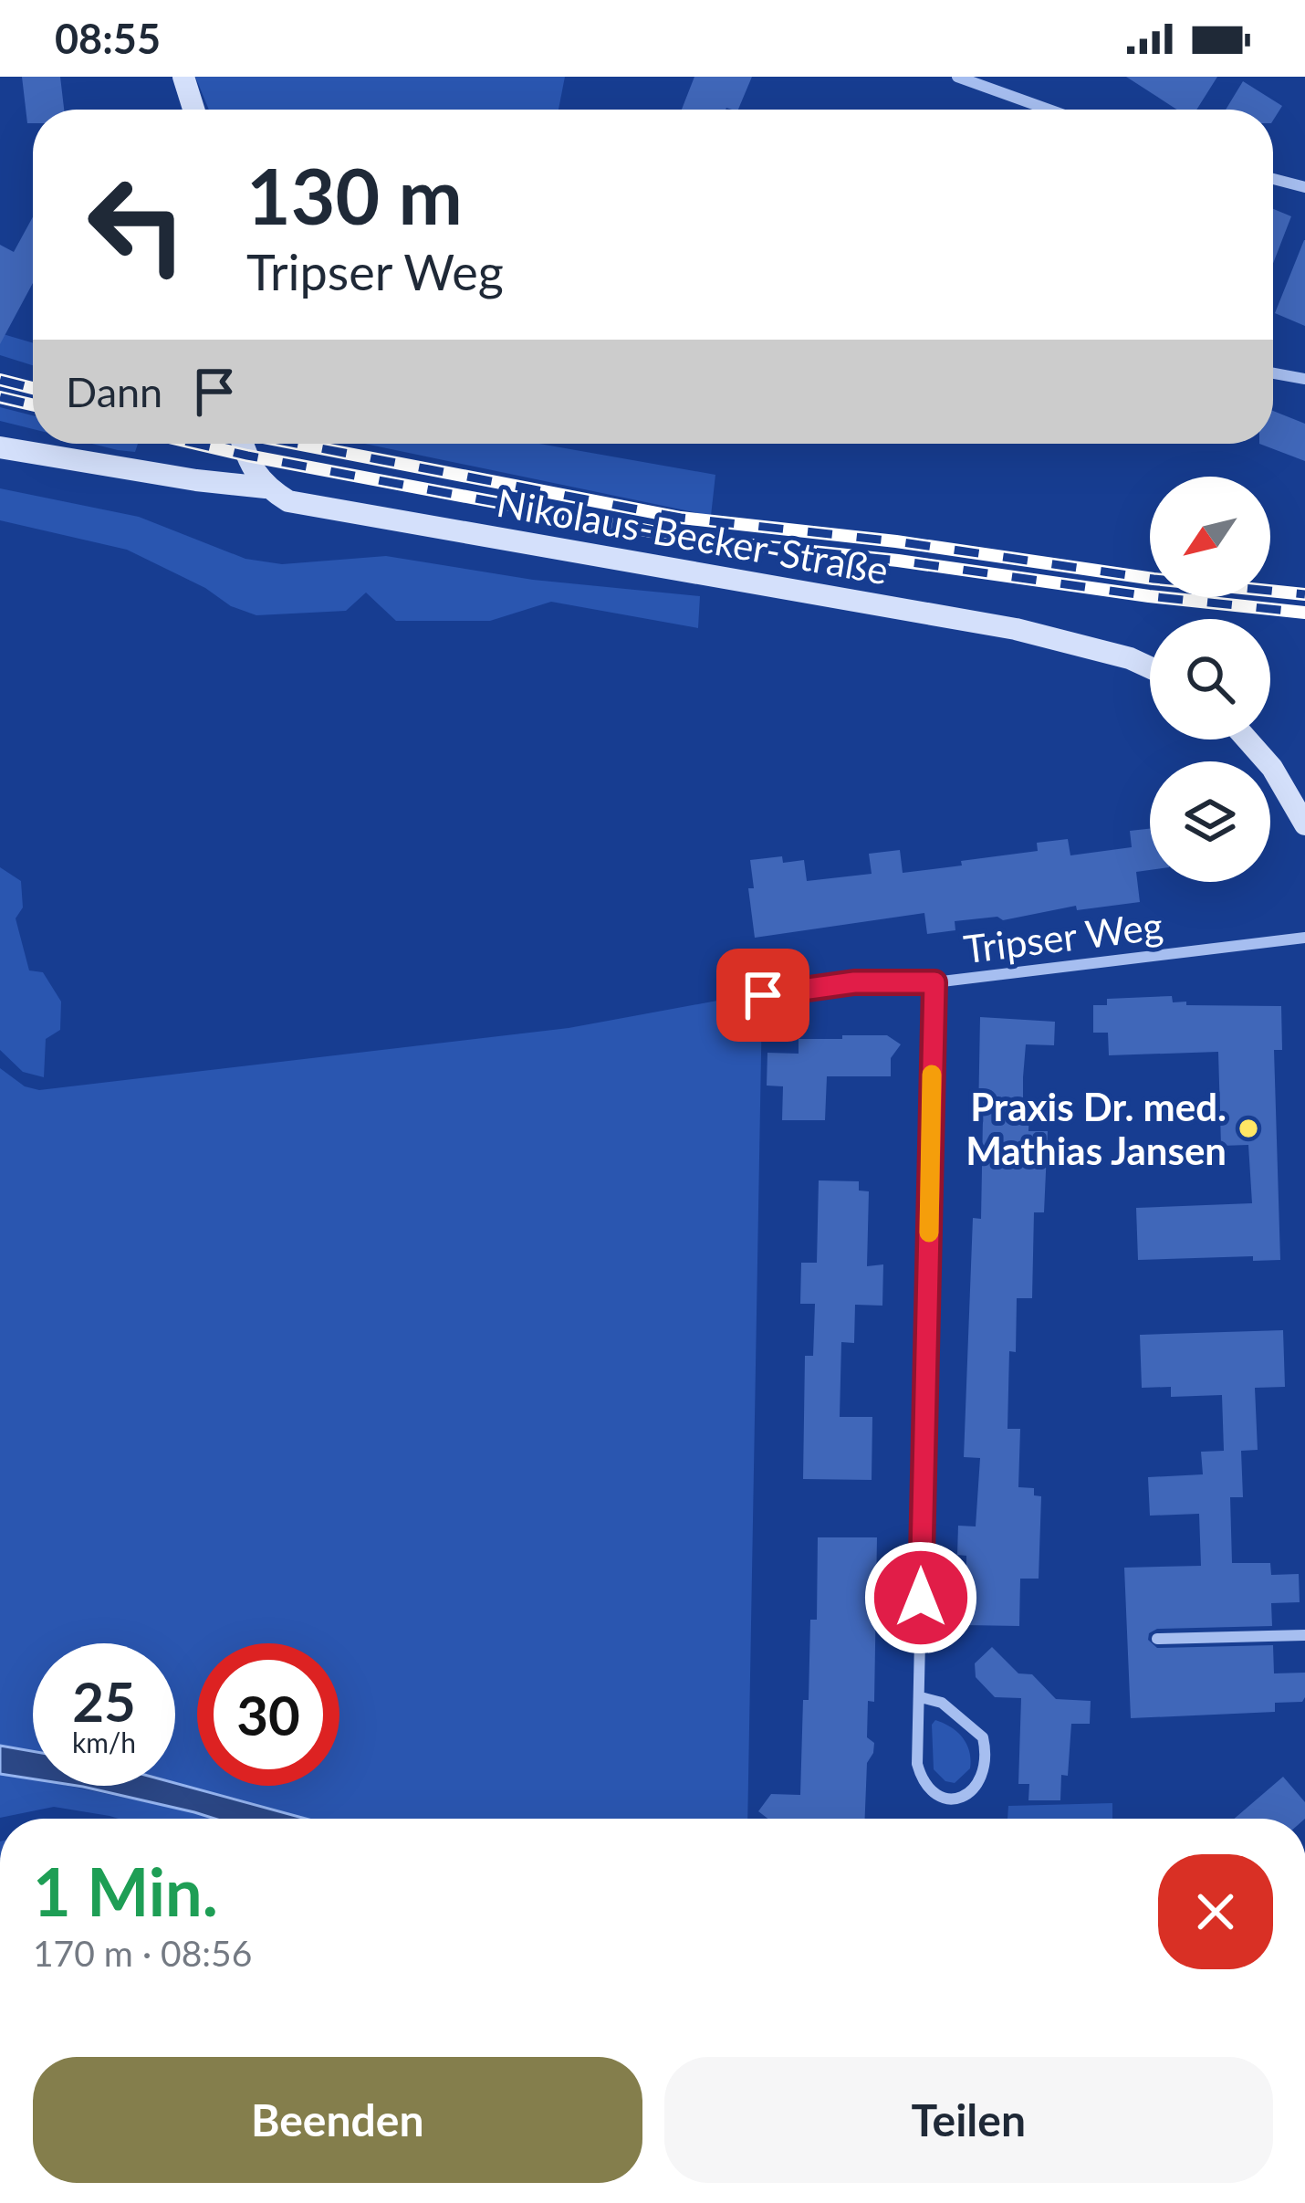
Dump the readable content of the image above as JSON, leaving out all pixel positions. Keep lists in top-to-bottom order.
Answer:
{
  "streets": {
    "main road": ["Nikolaus-Becker-Straße"],
    "street": ["Tripser Weg"]
  },
  "places": ["Praxis Dr. med. Mathias Jansen"],
  "north": "bottom left",
  "page": {
    "status": "08:55",
    "turn": ["130 m", "Tripser Weg"],
    "then": "Dann",
    "speed": "25 km/h",
    "limit": "30",
    "heading": ["1 Min.", "170 m · 08:56"],
    "buttons": ["Beenden", "Teilen"]
  }
}
